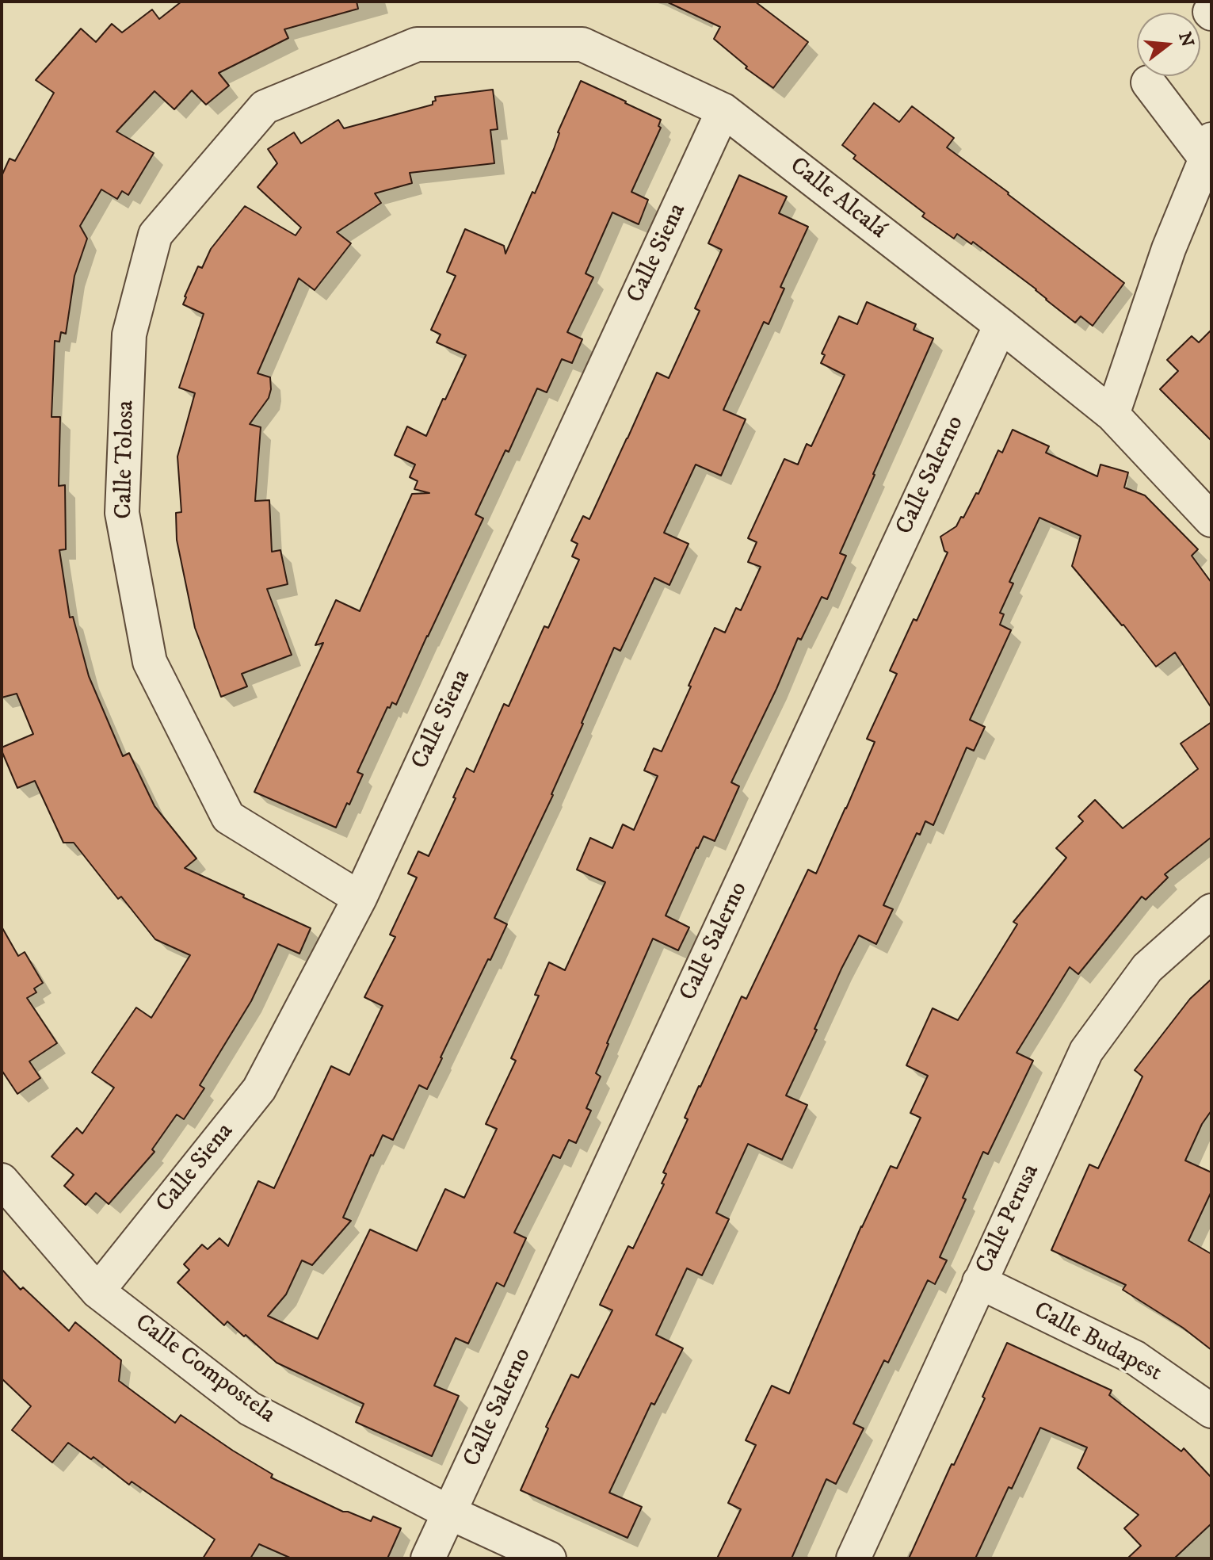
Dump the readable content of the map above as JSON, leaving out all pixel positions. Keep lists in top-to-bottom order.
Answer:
{
  "streets": {
    "street": [
      "Calle Alcalá",
      "Calle Siena",
      "Calle Tolosa",
      "Calle Salerno",
      "Calle Perusa",
      "Calle Budapest",
      "Calle Compostela"
    ]
  },
  "crossings": [
    ["Calle Alcalá", "Calle Siena"],
    ["Calle Alcalá", "Calle Tolosa"],
    ["Calle Alcalá", "Calle Salerno"],
    ["Calle Siena", "Calle Tolosa"],
    ["Calle Siena", "Calle Compostela"],
    ["Calle Salerno", "Calle Compostela"],
    ["Calle Perusa", "Calle Budapest"]
  ],
  "north": "right"
}
